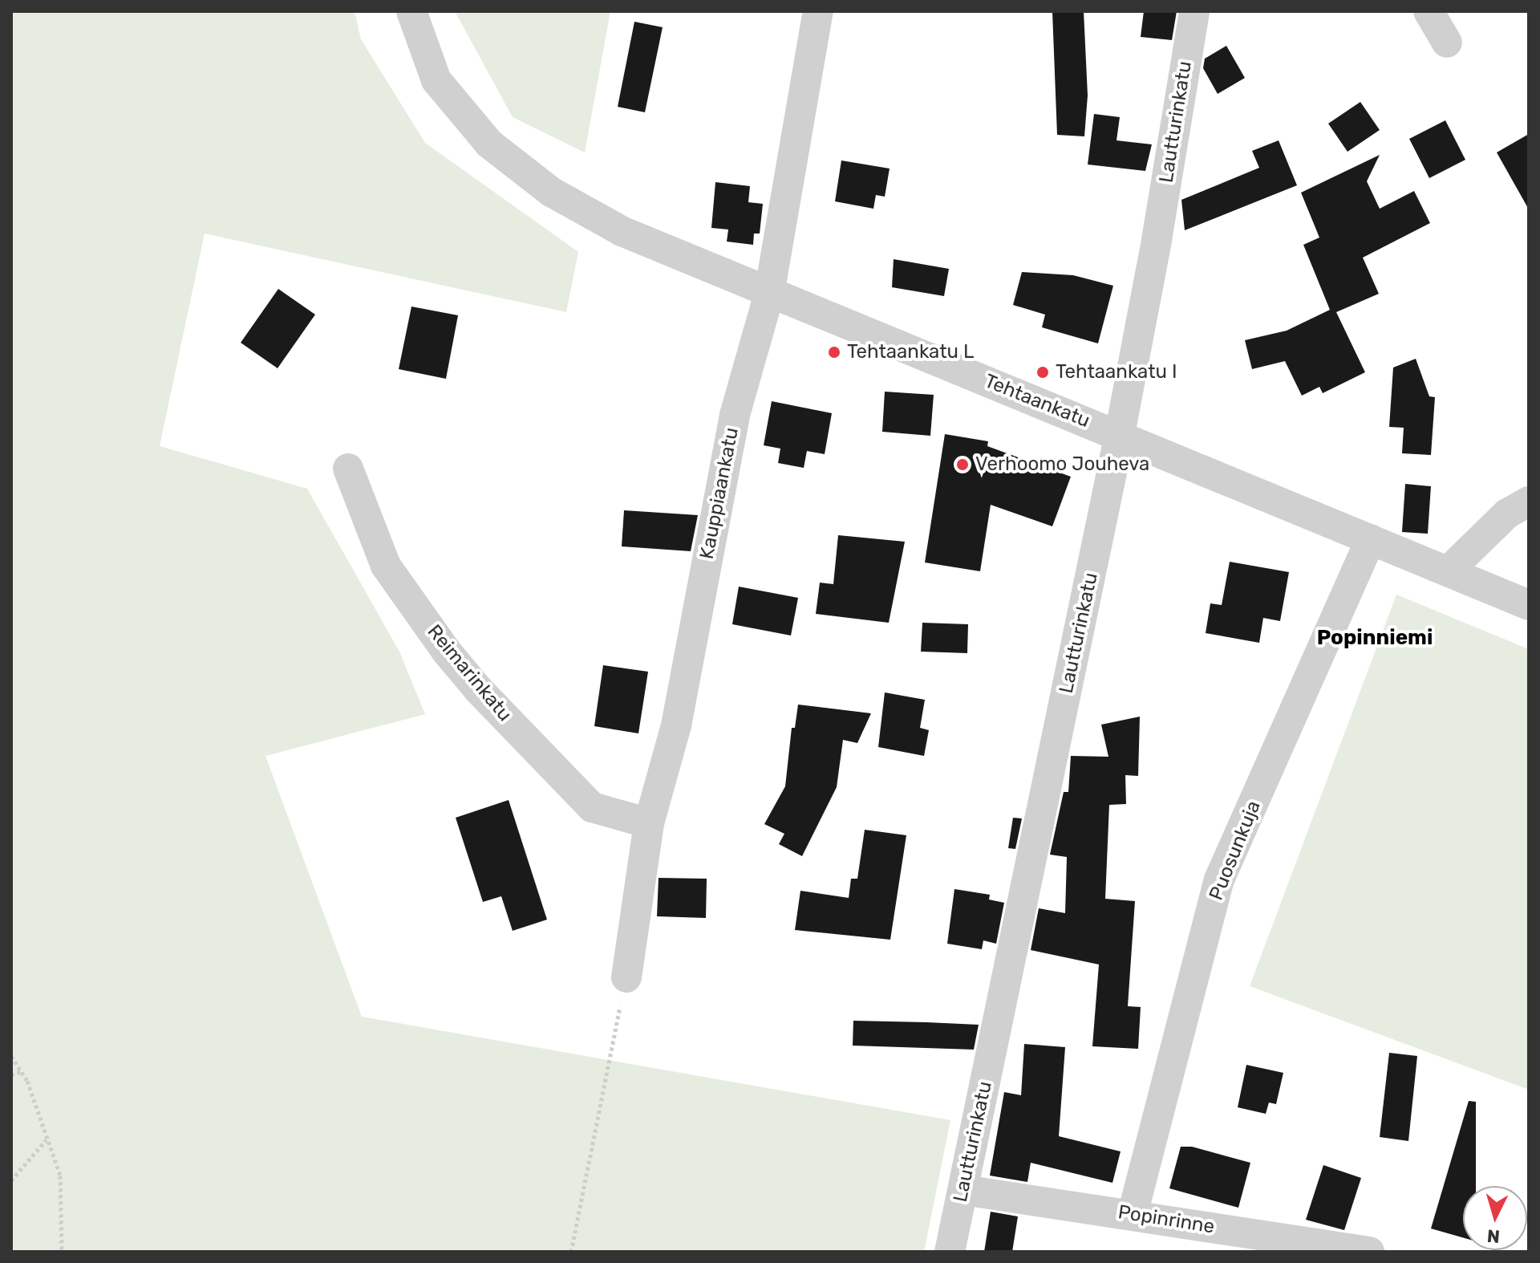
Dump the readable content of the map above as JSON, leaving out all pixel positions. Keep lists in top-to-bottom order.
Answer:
{
  "streets": {
    "street": [
      "Lautturinkatu",
      "Tehtaankatu",
      "Kauppiaankatu",
      "Reimarinkatu",
      "Puosunkuja",
      "Popinrinne"
    ]
  },
  "crossings": [
    ["Lautturinkatu", "Tehtaankatu"],
    ["Lautturinkatu", "Popinrinne"],
    ["Tehtaankatu", "Kauppiaankatu"],
    ["Tehtaankatu", "Puosunkuja"],
    ["Kauppiaankatu", "Reimarinkatu"],
    ["Puosunkuja", "Popinrinne"]
  ],
  "districts": ["Popinniemi"],
  "places": ["Tehtaankatu L", "Tehtaankatu I", "Verhoomo Jouheva"],
  "north": "bottom"
}
